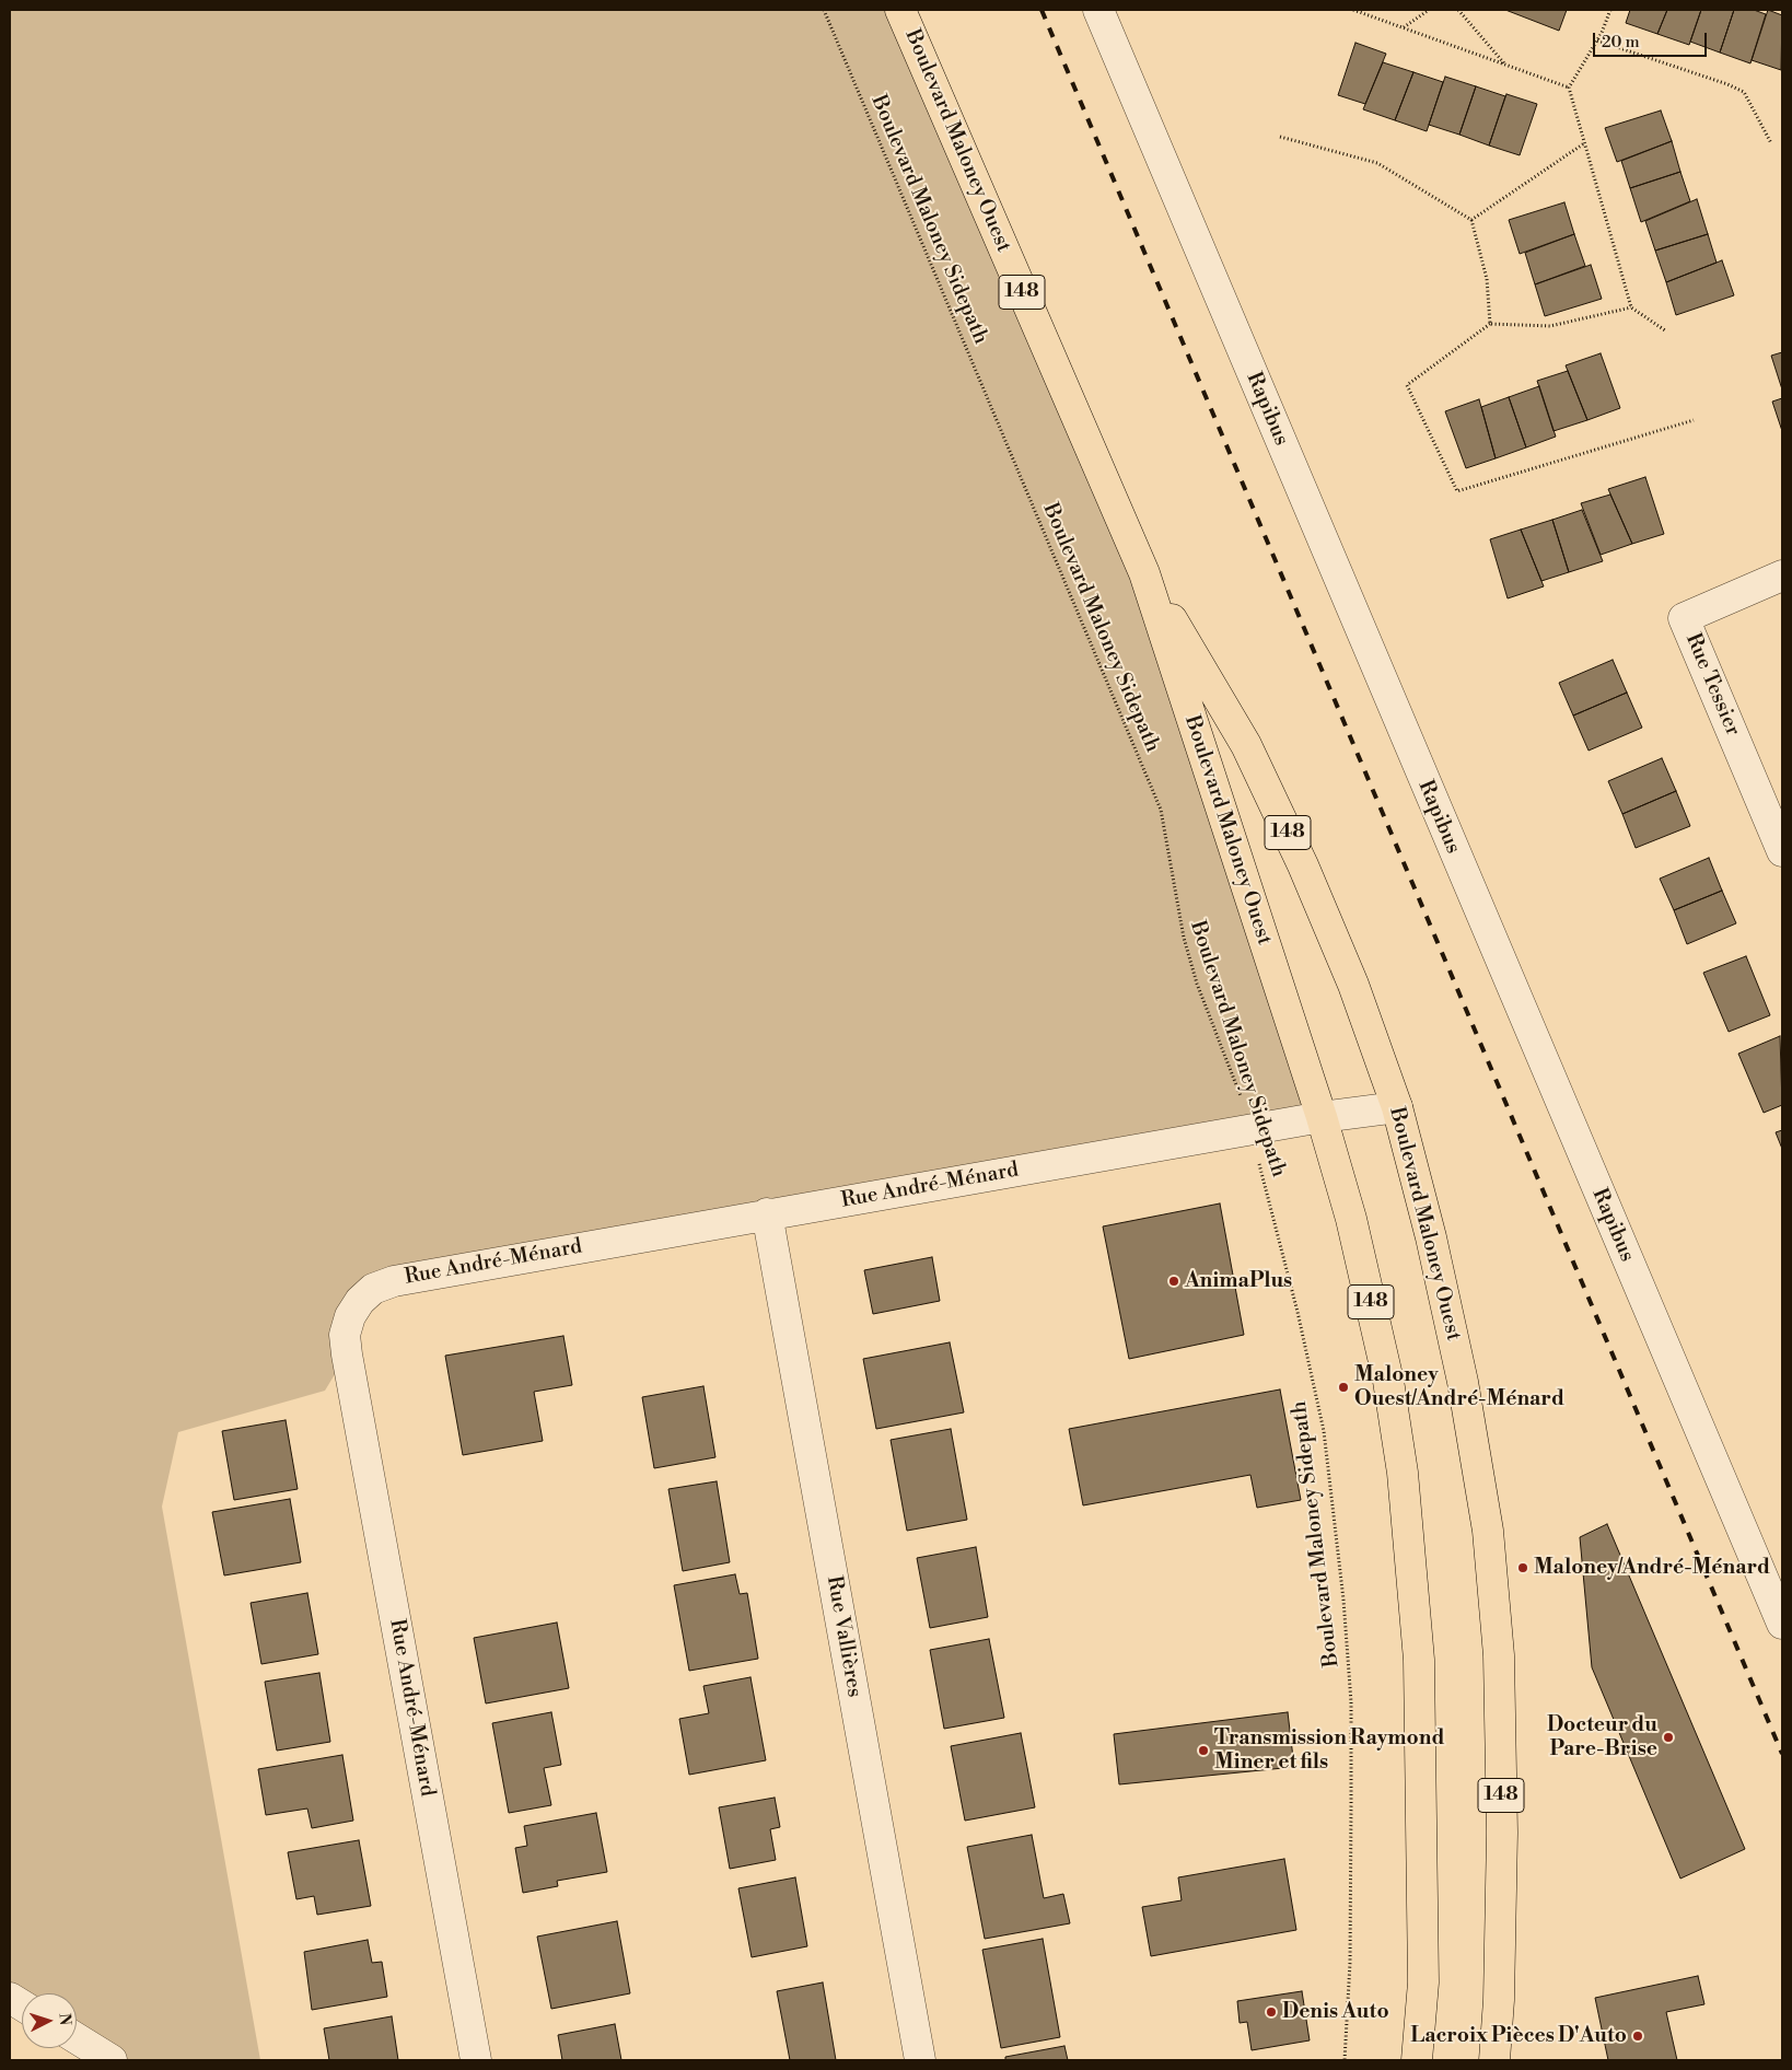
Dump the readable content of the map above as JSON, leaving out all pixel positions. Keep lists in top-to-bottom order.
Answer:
{
  "streets": {
    "main road": ["Boulevard Maloney Ouest", "148"],
    "street": [
      "Rapibus",
      "Rue Tessier",
      "Rue André-Ménard",
      "Rue Vallières"
    ],
    "path": ["Boulevard Maloney Sidepath"]
  },
  "crossings": [
    ["Boulevard Maloney Ouest", "Rue André-Ménard"],
    ["Boulevard Maloney Sidepath", "Rue André-Ménard"],
    ["Rue André-Ménard", "Rue Vallières"]
  ],
  "places": [
    "AnimaPlus",
    "Maloney Ouest/André-Ménard",
    "Maloney/André-Ménard",
    "Docteur du Pare-Brise",
    "Transmission Raymond Miner et fils",
    "Denis Auto",
    "Lacroix Pièces D'Auto"
  ],
  "scale_bar": "20 m",
  "north": "right"
}
